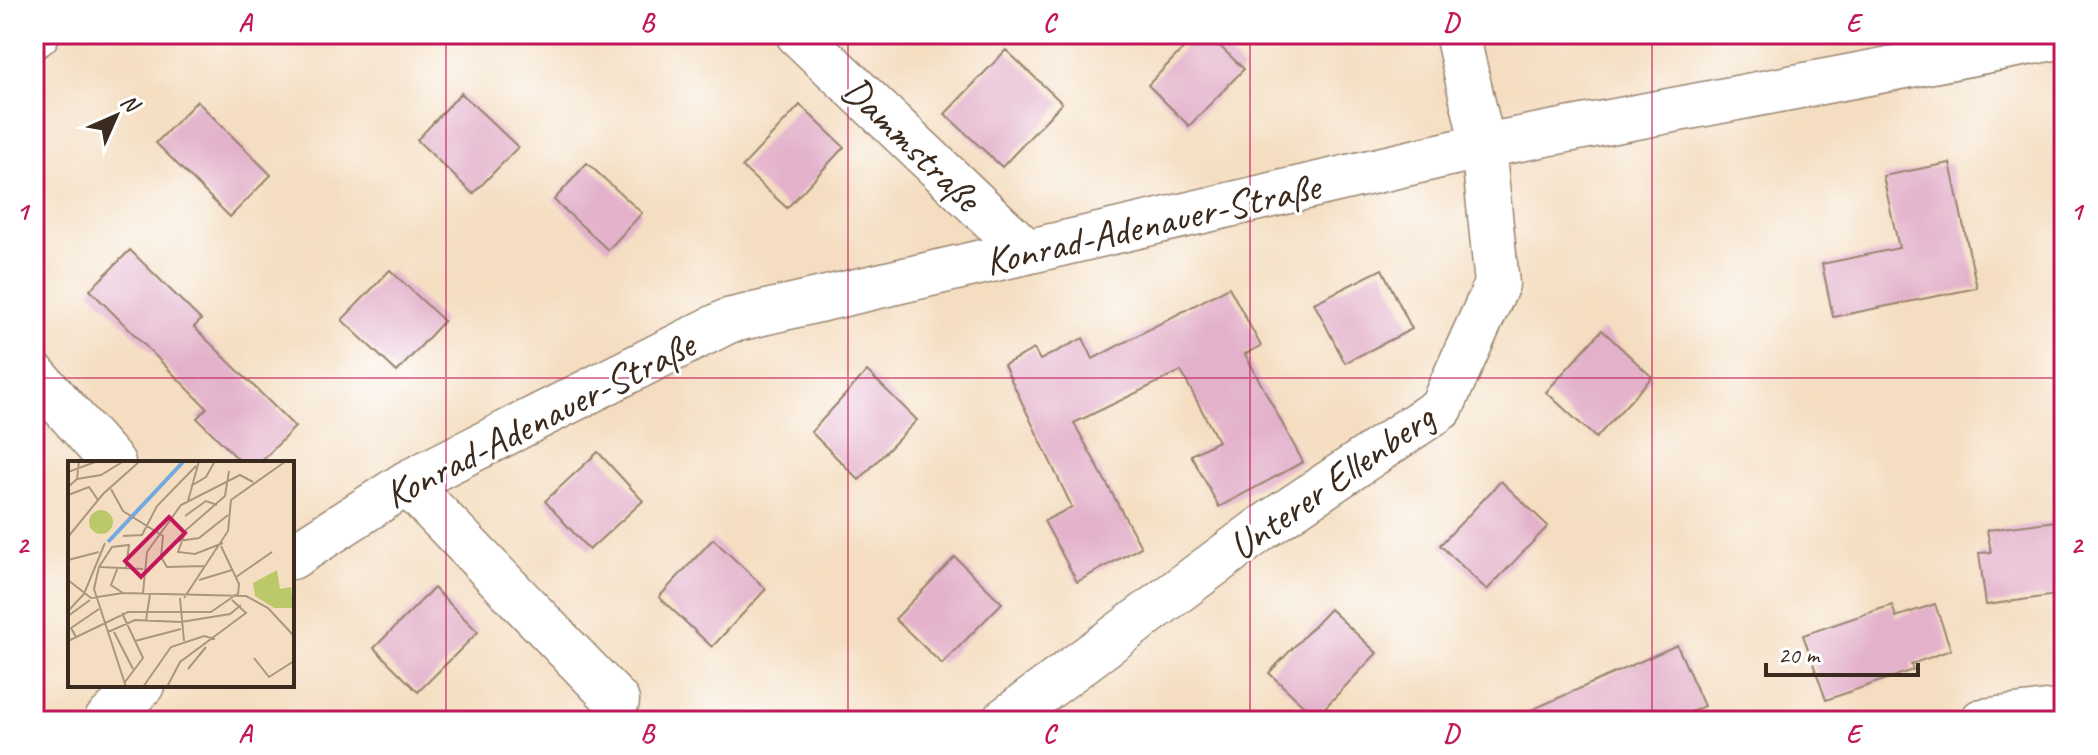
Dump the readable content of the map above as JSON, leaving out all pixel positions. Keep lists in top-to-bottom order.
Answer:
{
  "streets": {
    "street": ["Dammstraße", "Konrad-Adenauer-Straße", "Unterer Ellenberg"]
  },
  "crossings": [
    ["Dammstraße", "Konrad-Adenauer-Straße"],
    ["Konrad-Adenauer-Straße", "Unterer Ellenberg"]
  ],
  "scale_bar": "20 m",
  "north": "top right",
  "grid": {
    "columns": [
      "A",
      "B",
      "C",
      "D",
      "E"
    ],
    "rows": ["1", "2"]
  }
}
